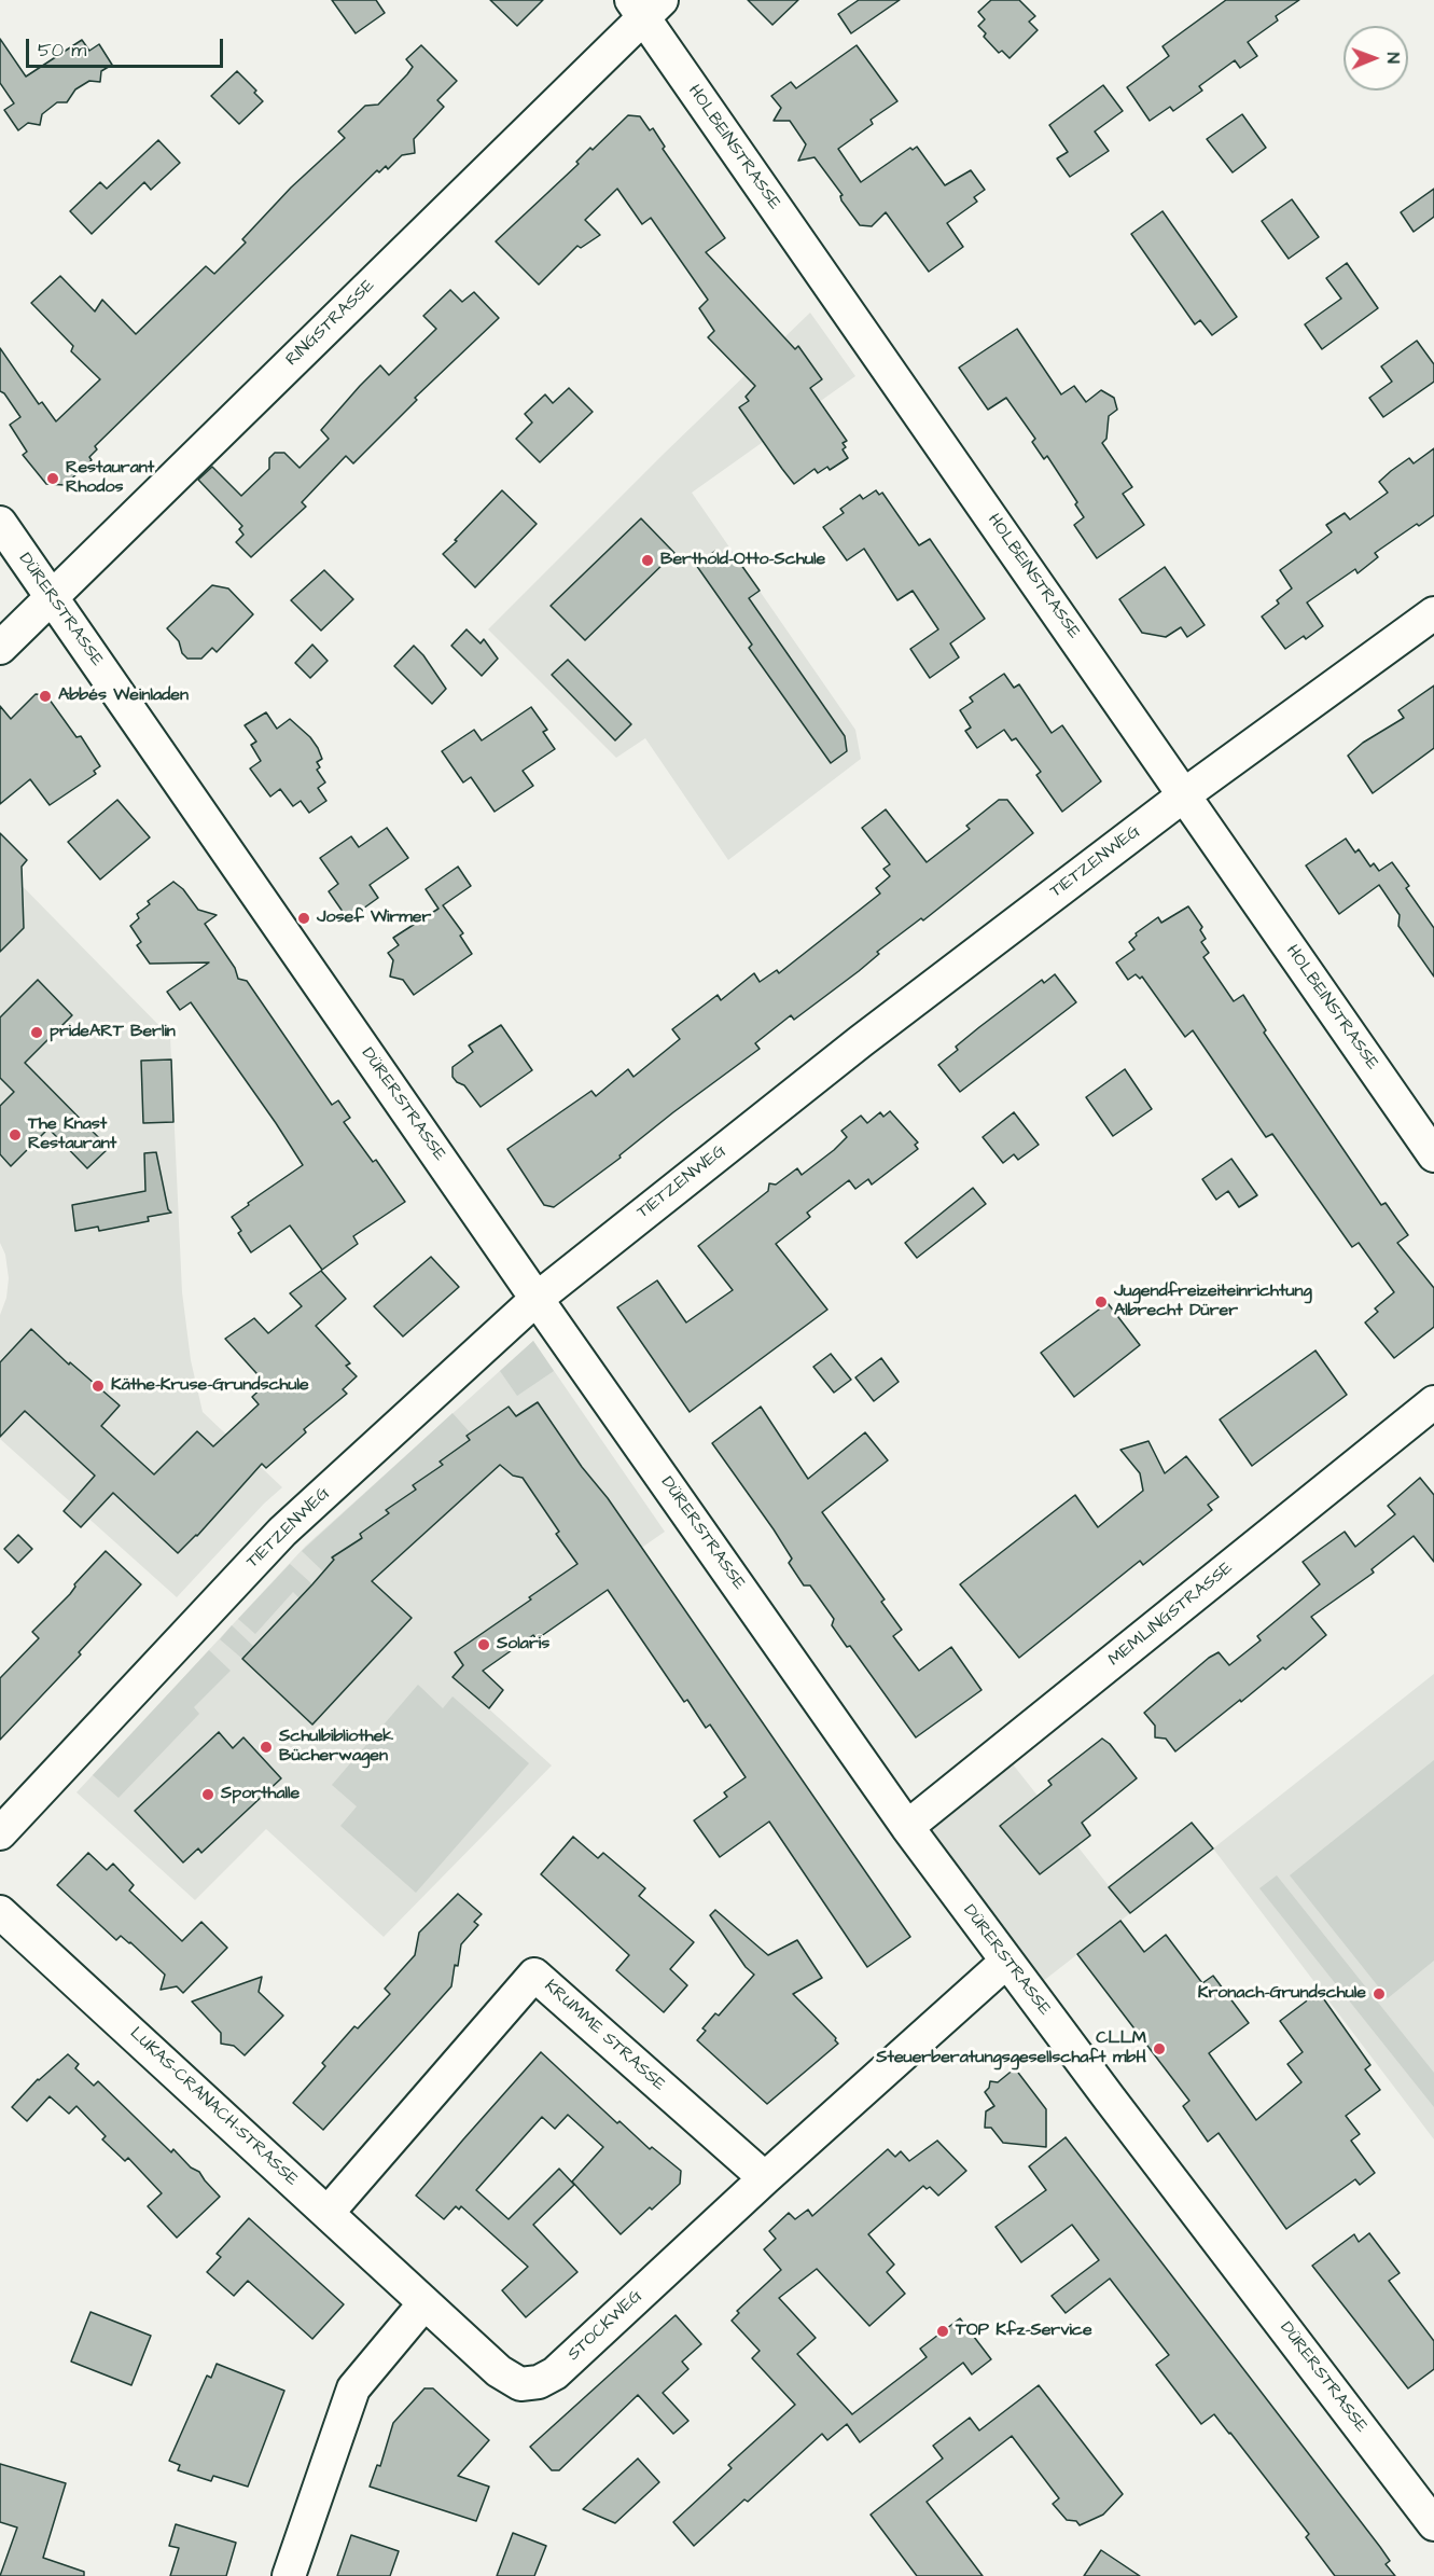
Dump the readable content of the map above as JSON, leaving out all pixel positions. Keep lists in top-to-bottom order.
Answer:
{
  "streets": {
    "street": [
      "HOLBEINSTRASSE",
      "RINGSTRASSE",
      "DÜRERSTRASSE",
      "TIETZENWEG",
      "MEMLINGSTRASSE",
      "KRUMME STRASSE",
      "LUKAS-CRANACH-STRASSE",
      "STOCKWEG"
    ]
  },
  "crossings": [
    ["HOLBEINSTRASSE", "RINGSTRASSE"],
    ["HOLBEINSTRASSE", "TIETZENWEG"],
    ["RINGSTRASSE", "DÜRERSTRASSE"],
    ["DÜRERSTRASSE", "TIETZENWEG"],
    ["DÜRERSTRASSE", "MEMLINGSTRASSE"],
    ["DÜRERSTRASSE", "STOCKWEG"],
    ["KRUMME STRASSE", "LUKAS-CRANACH-STRASSE"],
    ["KRUMME STRASSE", "STOCKWEG"],
    ["LUKAS-CRANACH-STRASSE", "STOCKWEG"]
  ],
  "places": [
    "Restaurant Rhodos",
    "Berthold-Otto-Schule",
    "Abbés Weinladen",
    "Josef Wirmer",
    "prideART Berlin",
    "The Knast Restaurant",
    "Jugendfreizeiteinrichtung Albrecht Dürer",
    "Käthe-Kruse-Grundschule",
    "Solaris",
    "Schulbibliothek Bücherwagen",
    "Sporthalle",
    "Kronach-Grundschule",
    "CLLM Steuerberatungsgesellschaft mbH",
    "TOP Kfz-Service"
  ],
  "scale_bar": "50 m",
  "north": "right"
}
